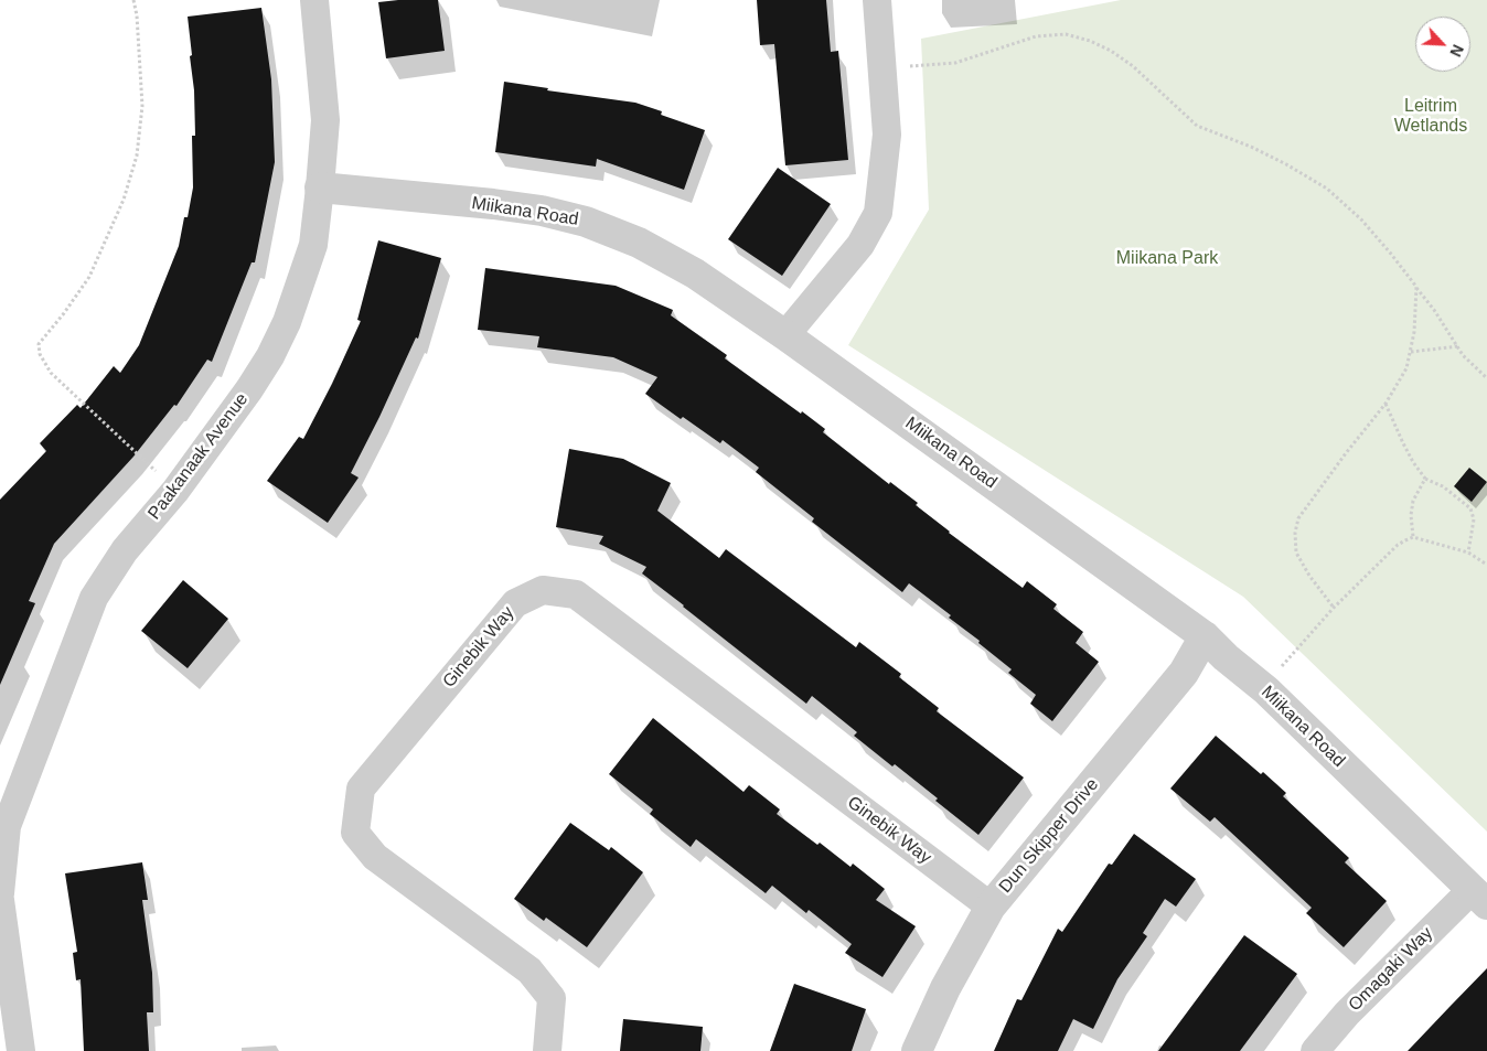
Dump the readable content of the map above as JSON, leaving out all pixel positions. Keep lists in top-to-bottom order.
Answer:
{
  "streets": {
    "street": [
      "Miikana Road",
      "Paakanaak Avenue",
      "Ginebik Way",
      "Dun Skipper Drive",
      "Omagaki Way"
    ]
  },
  "crossings": [
    ["Miikana Road", "Paakanaak Avenue"],
    ["Miikana Road", "Dun Skipper Drive"],
    ["Miikana Road", "Omagaki Way"],
    ["Ginebik Way", "Dun Skipper Drive"]
  ],
  "parks": ["Leitrim Wetlands", "Miikana Park"],
  "north": "bottom right"
}
